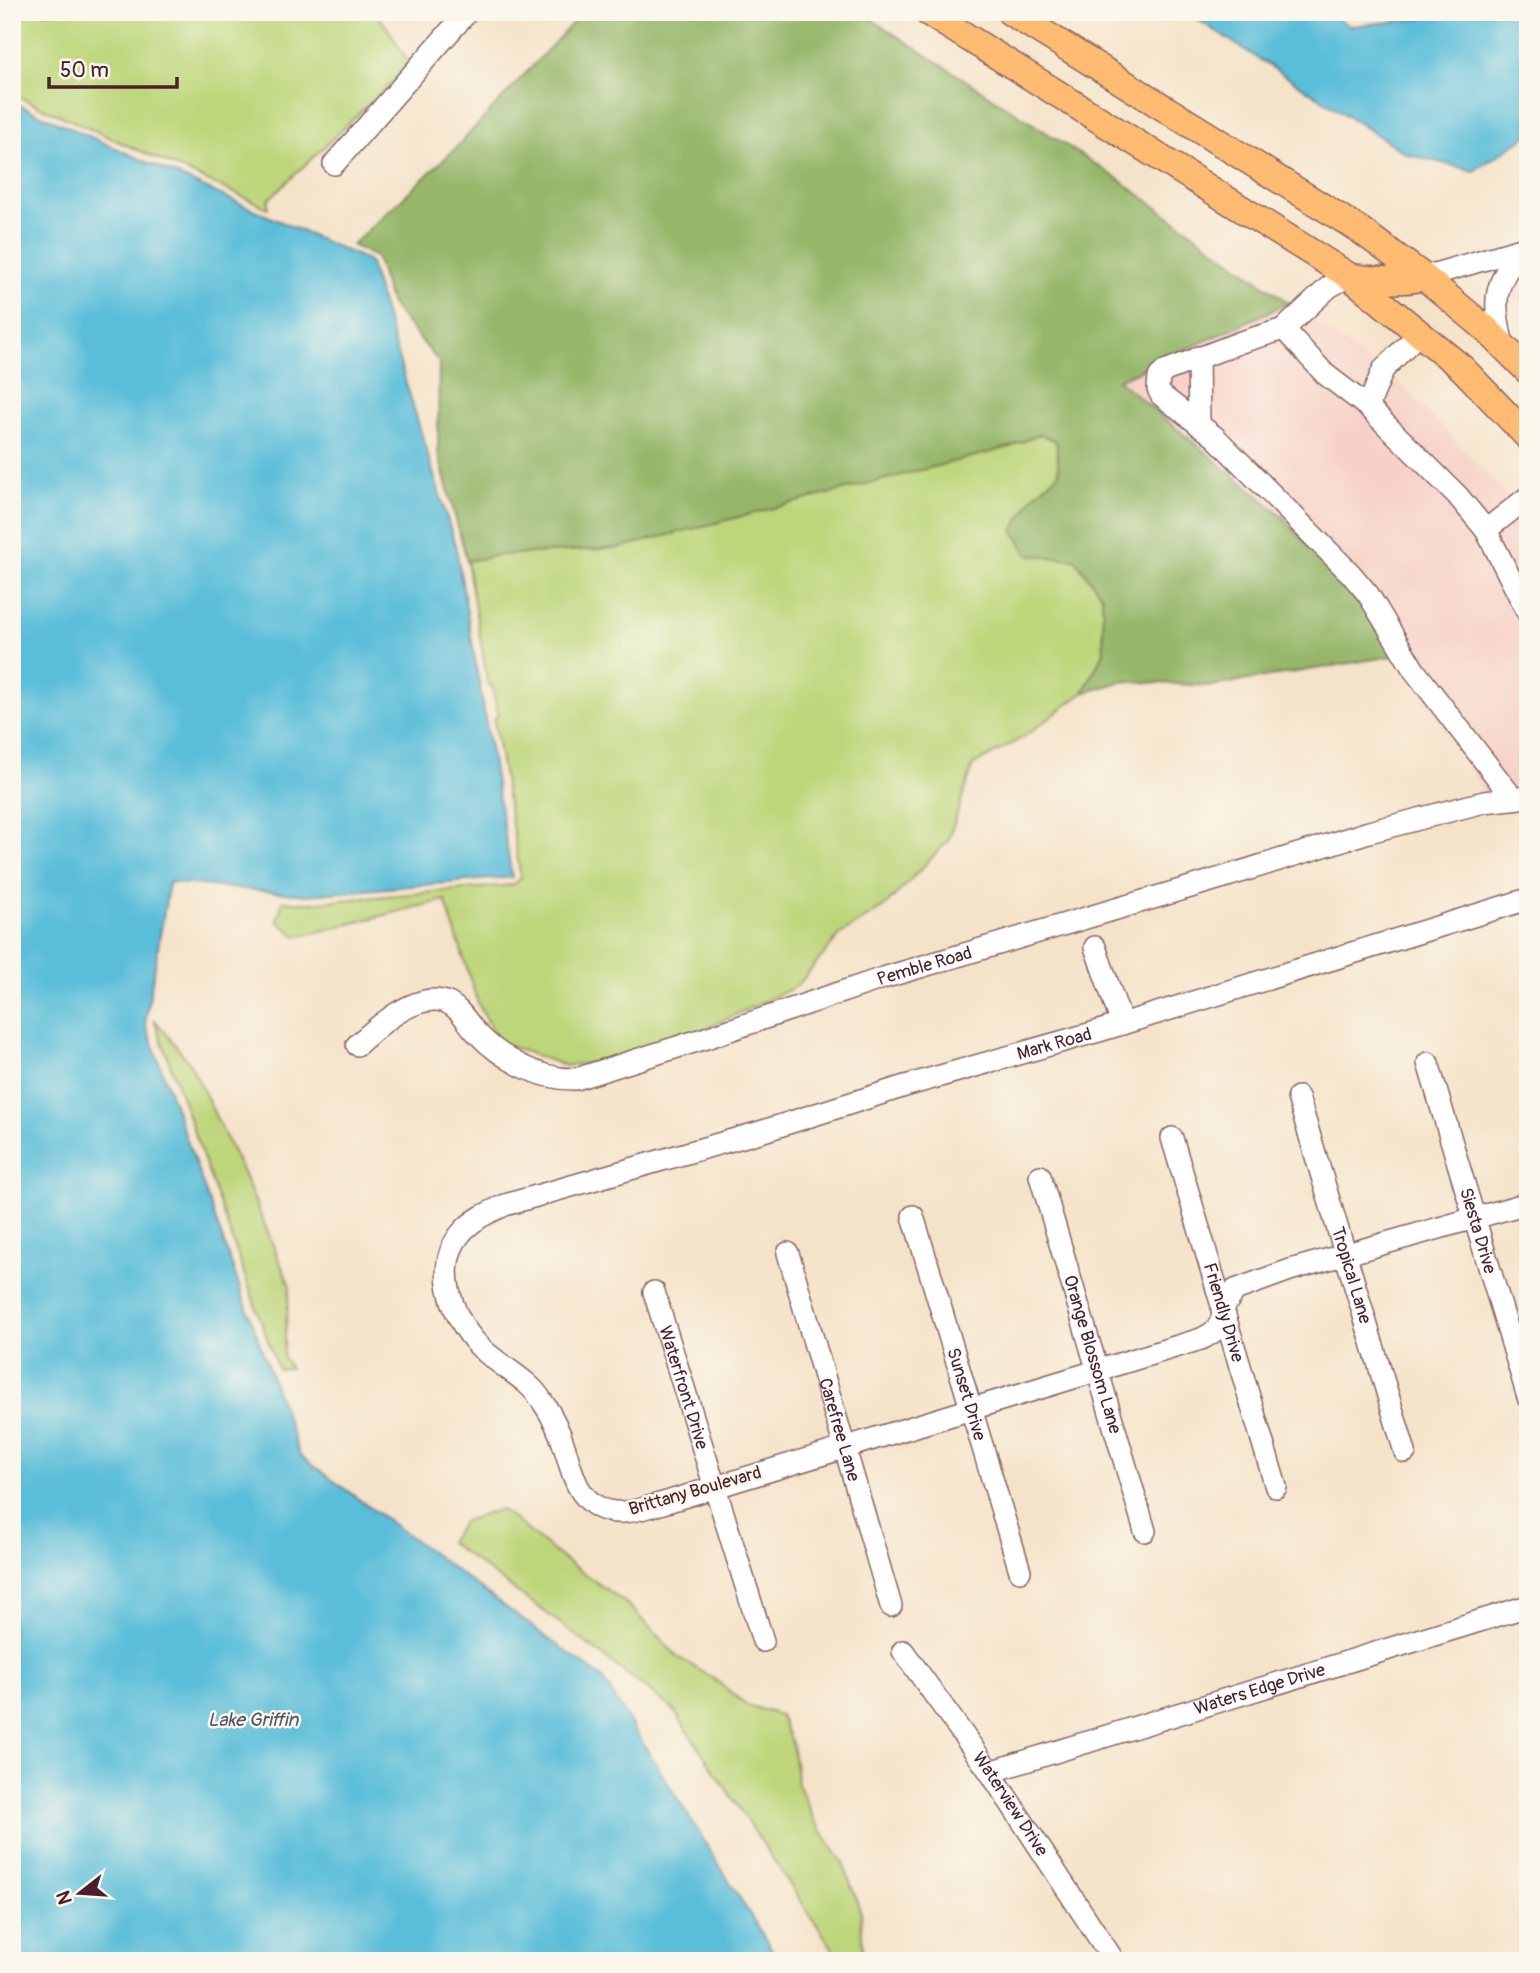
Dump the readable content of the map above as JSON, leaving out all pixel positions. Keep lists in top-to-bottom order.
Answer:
{
  "streets": {
    "street": [
      "Pemble Road",
      "Mark Road",
      "Siesta Drive",
      "Tropical Lane",
      "Friendly Drive",
      "Orange Blossom Lane",
      "Waterfront Drive",
      "Sunset Drive",
      "Carefree Lane",
      "Brittany Boulevard",
      "Waters Edge Drive",
      "Waterview Drive"
    ]
  },
  "crossings": [
    ["Mark Road", "Brittany Boulevard"],
    ["Siesta Drive", "Brittany Boulevard"],
    ["Tropical Lane", "Brittany Boulevard"],
    ["Friendly Drive", "Brittany Boulevard"],
    ["Orange Blossom Lane", "Brittany Boulevard"],
    ["Waterfront Drive", "Brittany Boulevard"],
    ["Sunset Drive", "Brittany Boulevard"],
    ["Carefree Lane", "Brittany Boulevard"],
    ["Waters Edge Drive", "Waterview Drive"]
  ],
  "water": ["Lake Griffin"],
  "scale_bar": "50 m",
  "north": "left"
}
